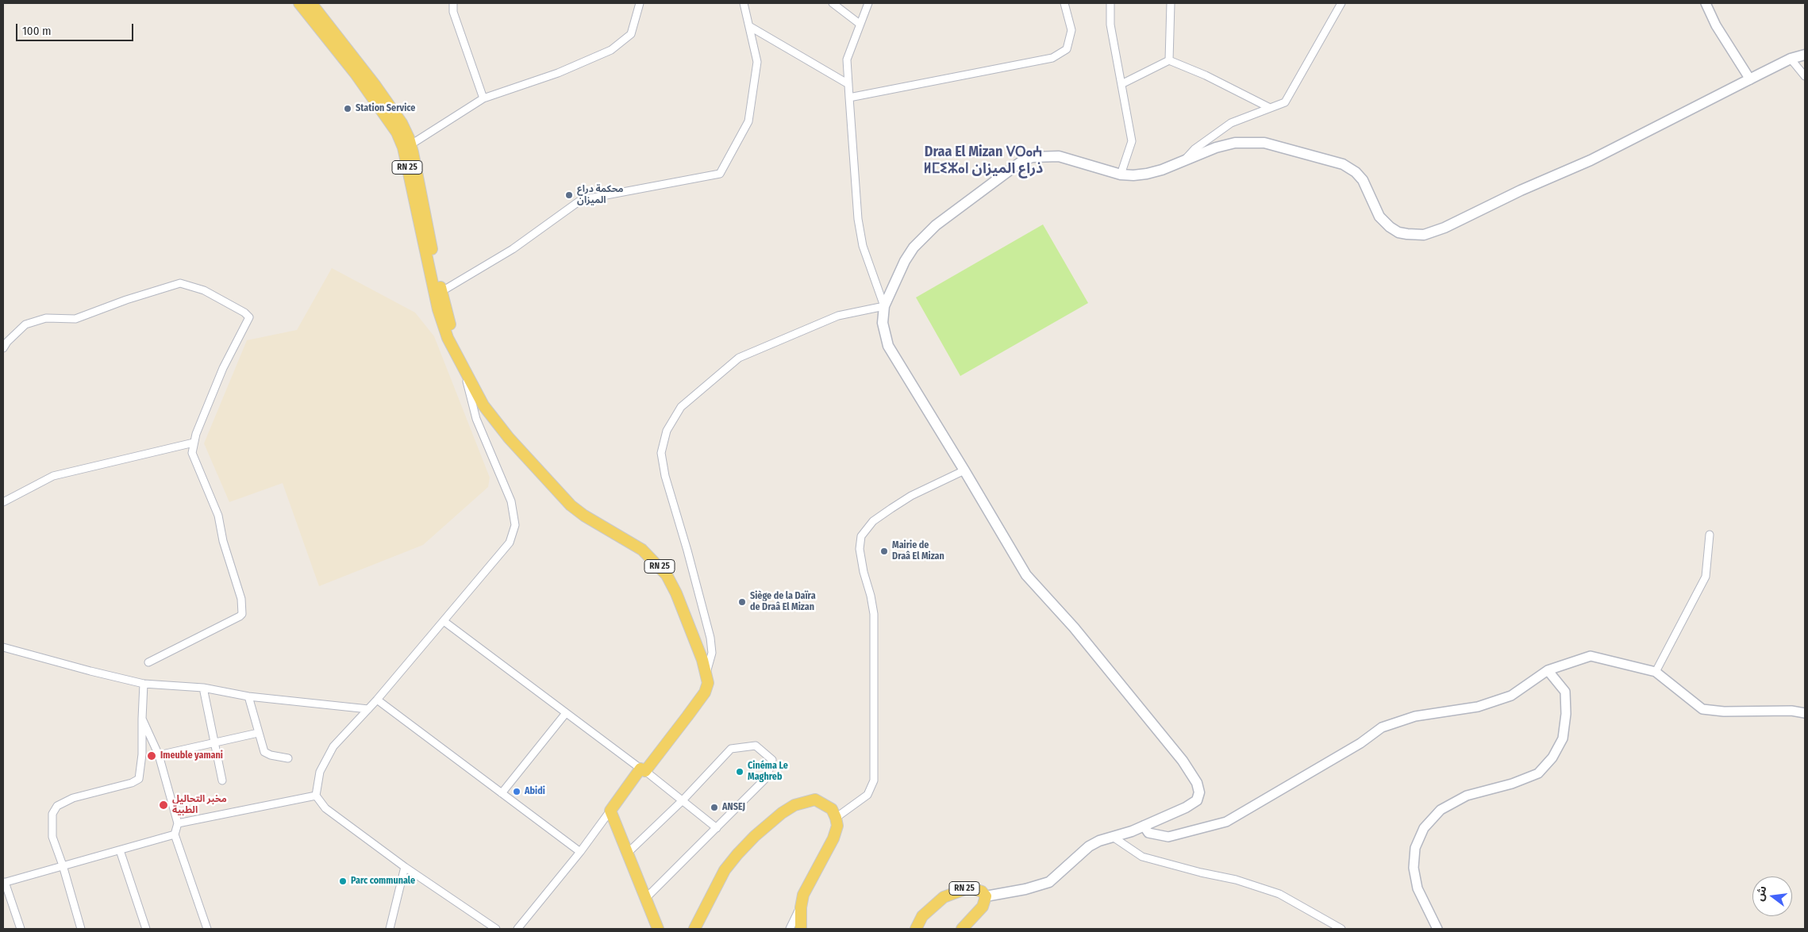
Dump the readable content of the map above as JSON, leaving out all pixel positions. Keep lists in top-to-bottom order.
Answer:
{
  "streets": {
    "main road": ["RN 25"]
  },
  "districts": ["Draa El Mizan ⴸⵔⴰⵄ ⵍⵎⵉⵣⴰⵏ ذراع الميزان"],
  "places": [
    "Station Service",
    "محكمة دراع الميزان",
    "Mairie de Draâ El Mizan",
    "Siège de la Daïra de Draâ El Mizan",
    "Imeuble yamani",
    "Cinéma Le Maghreb",
    "Abidi",
    "مخبر التحاليل الطبية",
    "ANSEJ",
    "Parc communale"
  ],
  "scale_bar": "100 m",
  "north": "left"
}
